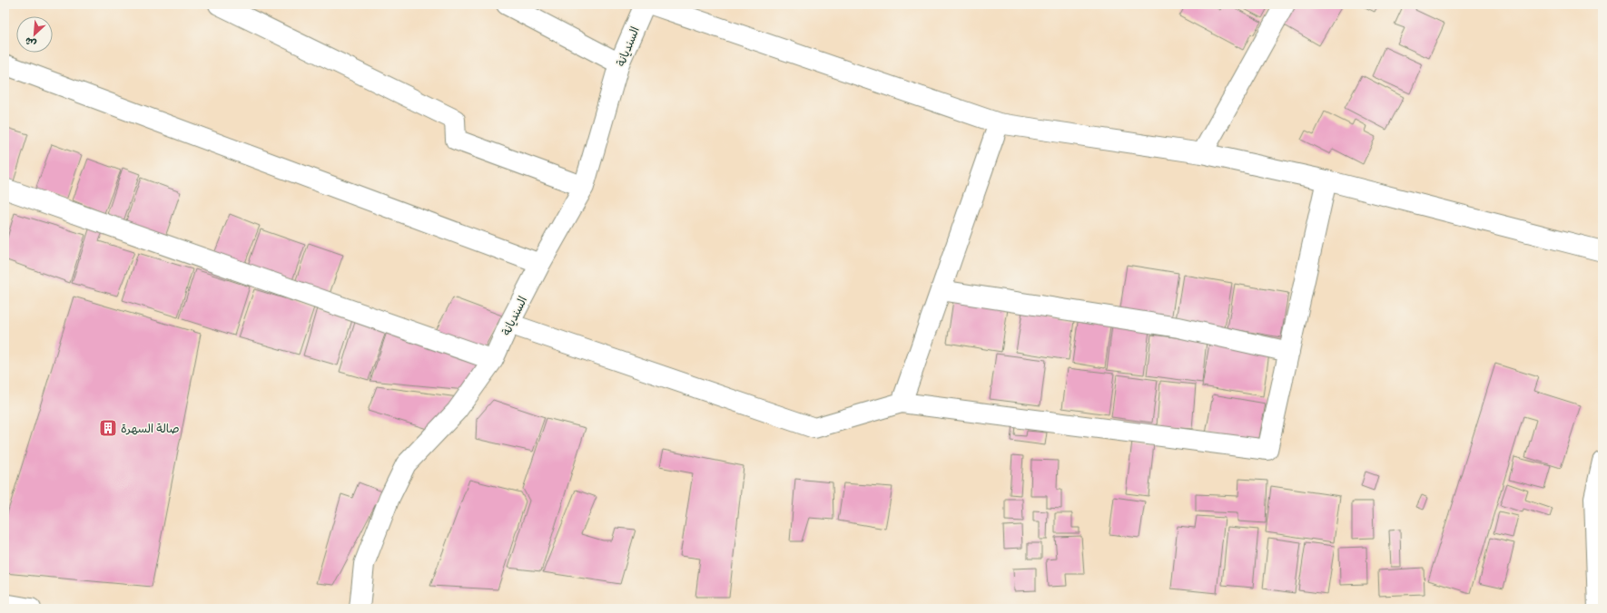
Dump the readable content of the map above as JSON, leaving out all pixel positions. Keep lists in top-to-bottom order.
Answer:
{
  "streets": {
    "street": ["السنديانة"]
  },
  "places": {
    "building": ["صالة السهرة"]
  },
  "north": "bottom left"
}
